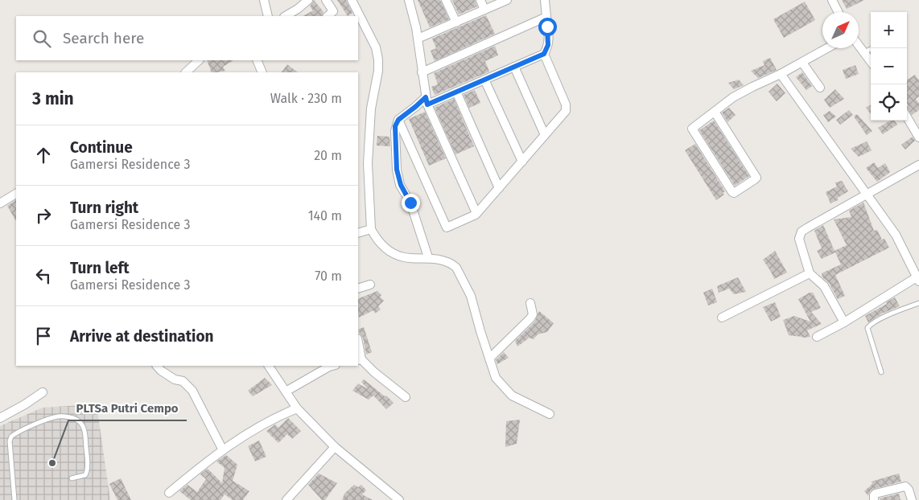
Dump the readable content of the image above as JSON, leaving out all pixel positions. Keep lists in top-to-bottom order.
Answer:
{
  "places": ["PLTSa Putri Cempo"],
  "north": "top right",
  "page": {
    "map_buttons": ["+", "−"],
    "search": "Search here",
    "heading": ["3 min", "Walk · 230 m"],
    "list": [
      ["Continue", "Gamersi Residence 3", "20 m"],
      ["Turn right", "Gamersi Residence 3", "140 m"],
      ["Turn left", "Gamersi Residence 3", "70 m"],
      "Arrive at destination"
    ]
  }
}
